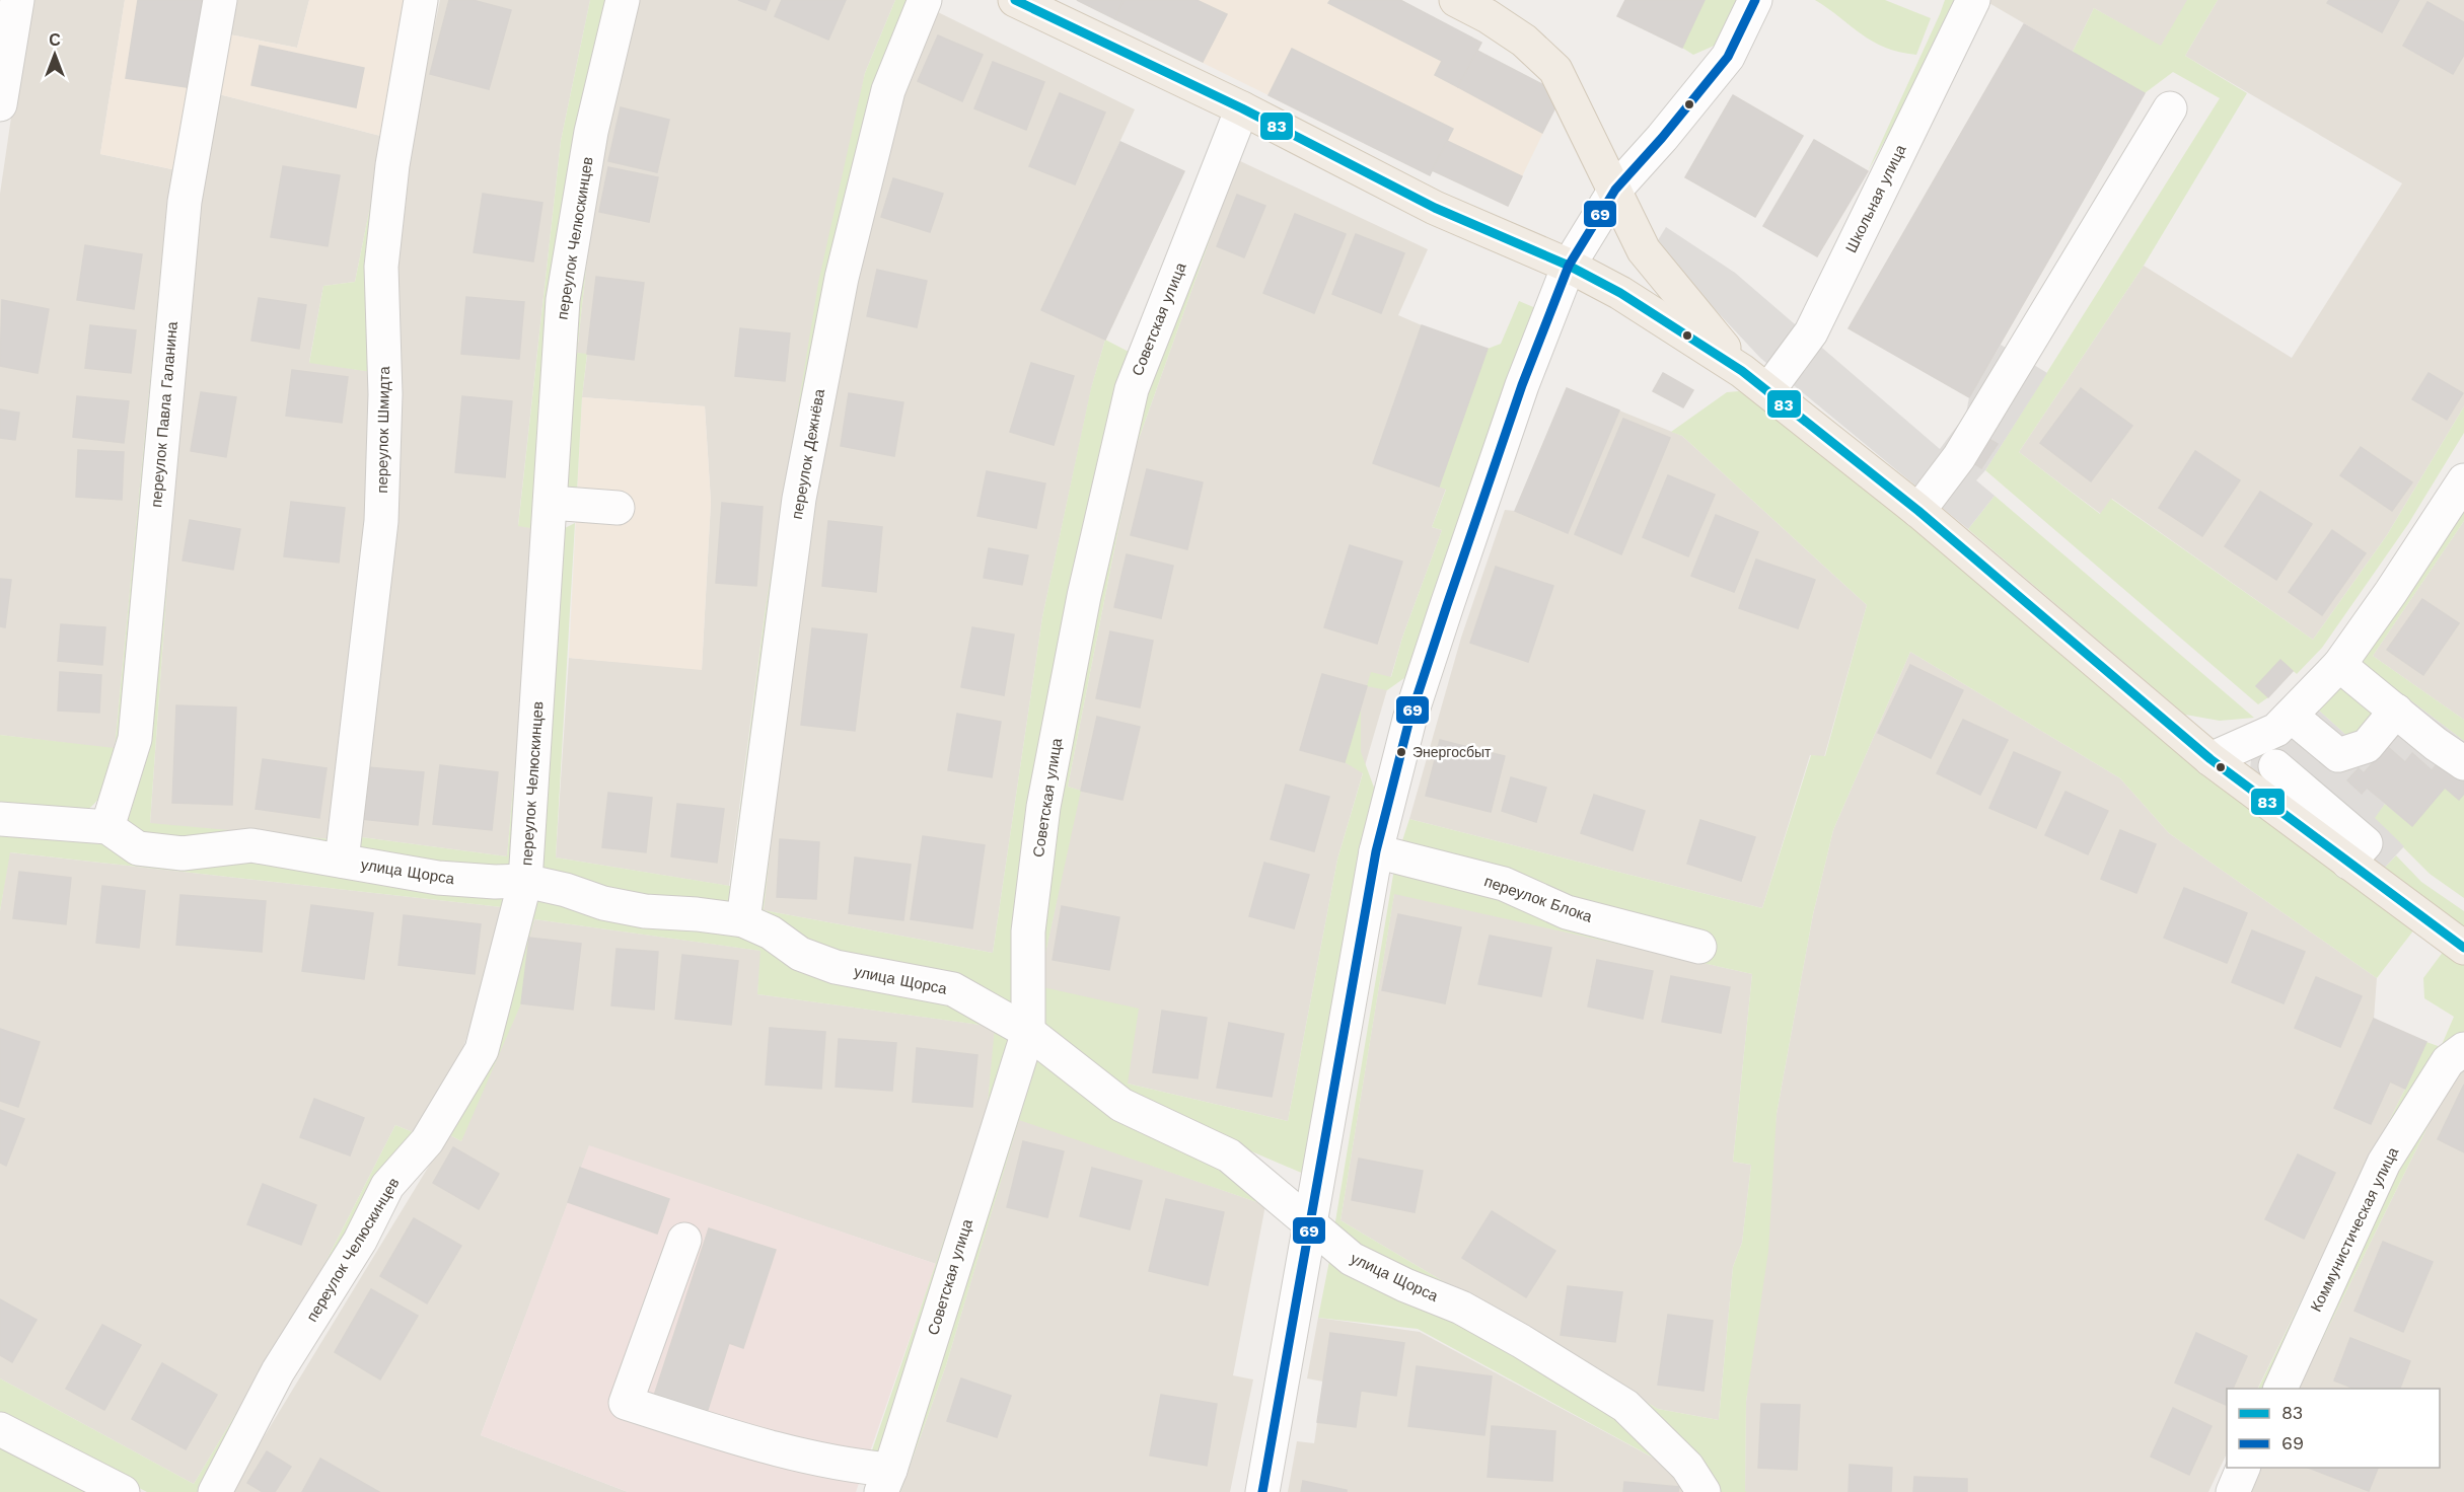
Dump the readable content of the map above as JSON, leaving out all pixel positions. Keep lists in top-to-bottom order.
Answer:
{
  "streets": {
    "street": [
      "Школьная улица",
      "переулок Челюскинцев",
      "Советская улица",
      "переулок Павла Галанина",
      "переулок Шмидта",
      "переулок Дежнёва",
      "улица Щорса",
      "переулок Блока",
      "Коммунистическая улица"
    ]
  },
  "crossings": [
    ["переулок Челюскинцев", "улица Щорса"],
    ["Советская улица", "улица Щорса"],
    ["переулок Павла Галанина", "улица Щорса"],
    ["переулок Шмидта", "улица Щорса"],
    ["переулок Дежнёва", "улица Щорса"]
  ],
  "places": ["Энергосбыт"],
  "lines": ["transit line 83", "transit line 69"],
  "legend": ["83", "69"],
  "north": "top"
}
